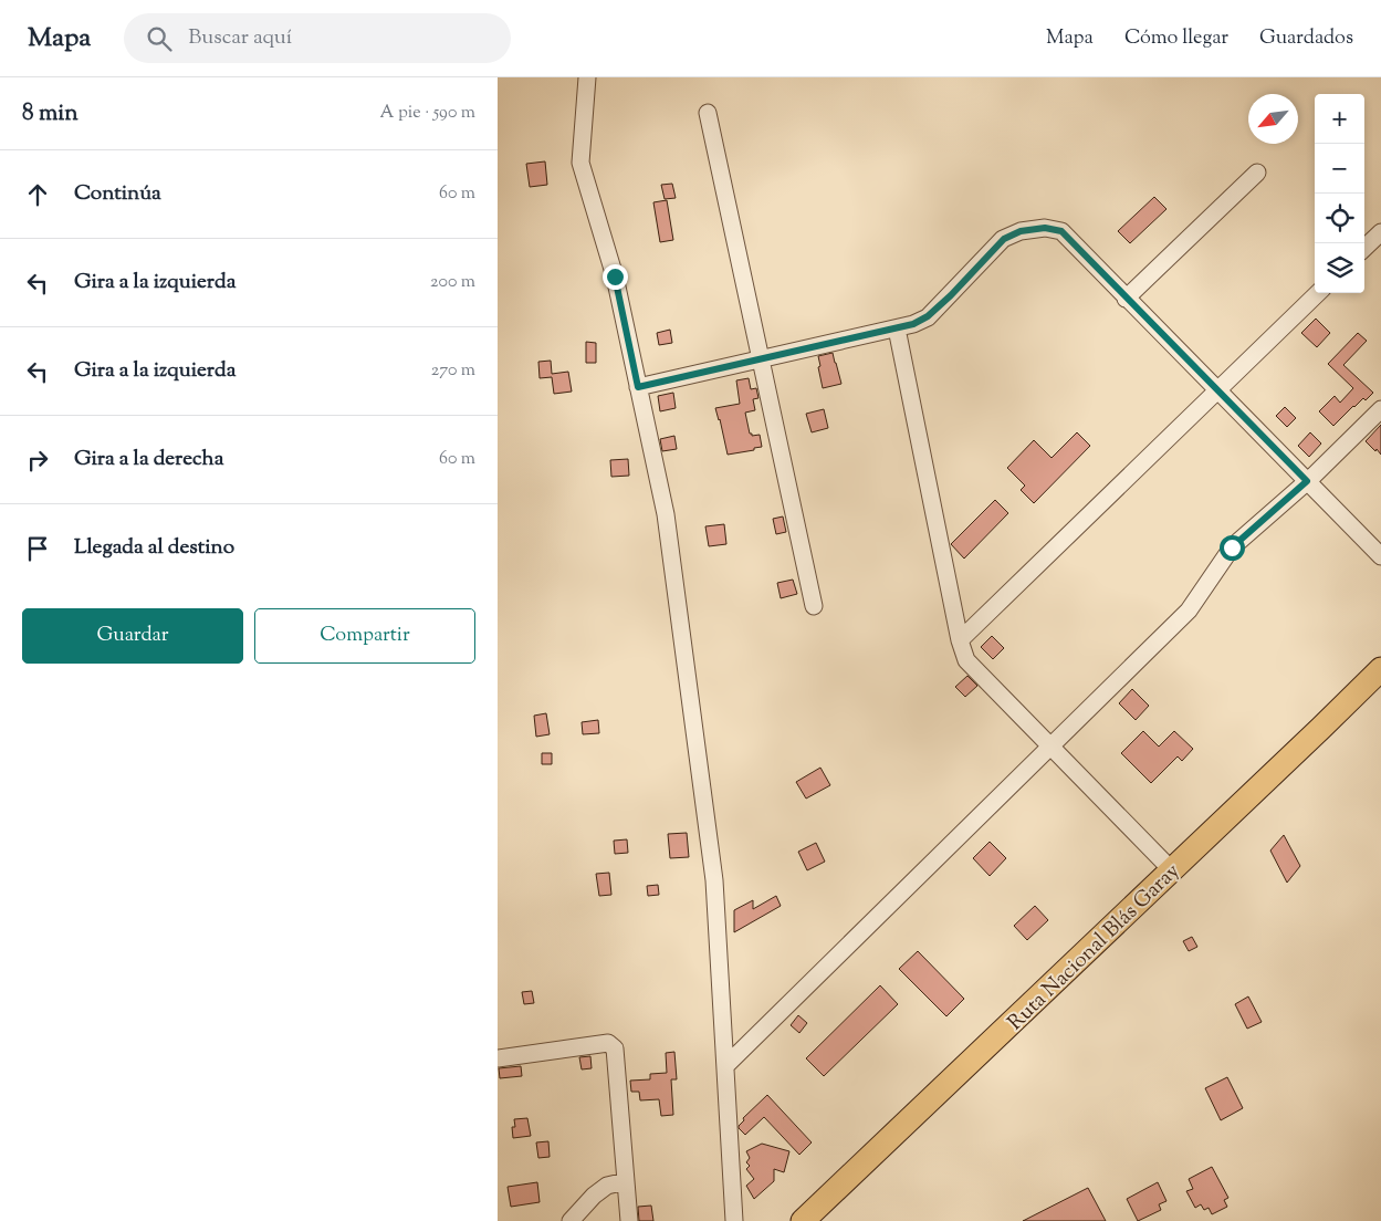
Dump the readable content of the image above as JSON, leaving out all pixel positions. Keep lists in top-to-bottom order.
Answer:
{
  "streets": {
    "highway": ["Ruta Nacional Blás Garay"]
  },
  "north": "bottom left",
  "page": {
    "header": "Mapa",
    "search": "Buscar aquí",
    "nav": ["Mapa", "Cómo llegar", "Guardados"],
    "heading": ["8 min", "A pie · 590 m"],
    "map_buttons": ["+", "−"],
    "list": [
      ["Continúa", "60 m"],
      ["Gira a la izquierda", "200 m"],
      ["Gira a la izquierda", "270 m"],
      ["Gira a la derecha", "60 m"],
      "Llegada al destino"
    ],
    "buttons": ["Guardar", "Compartir"]
  }
}
